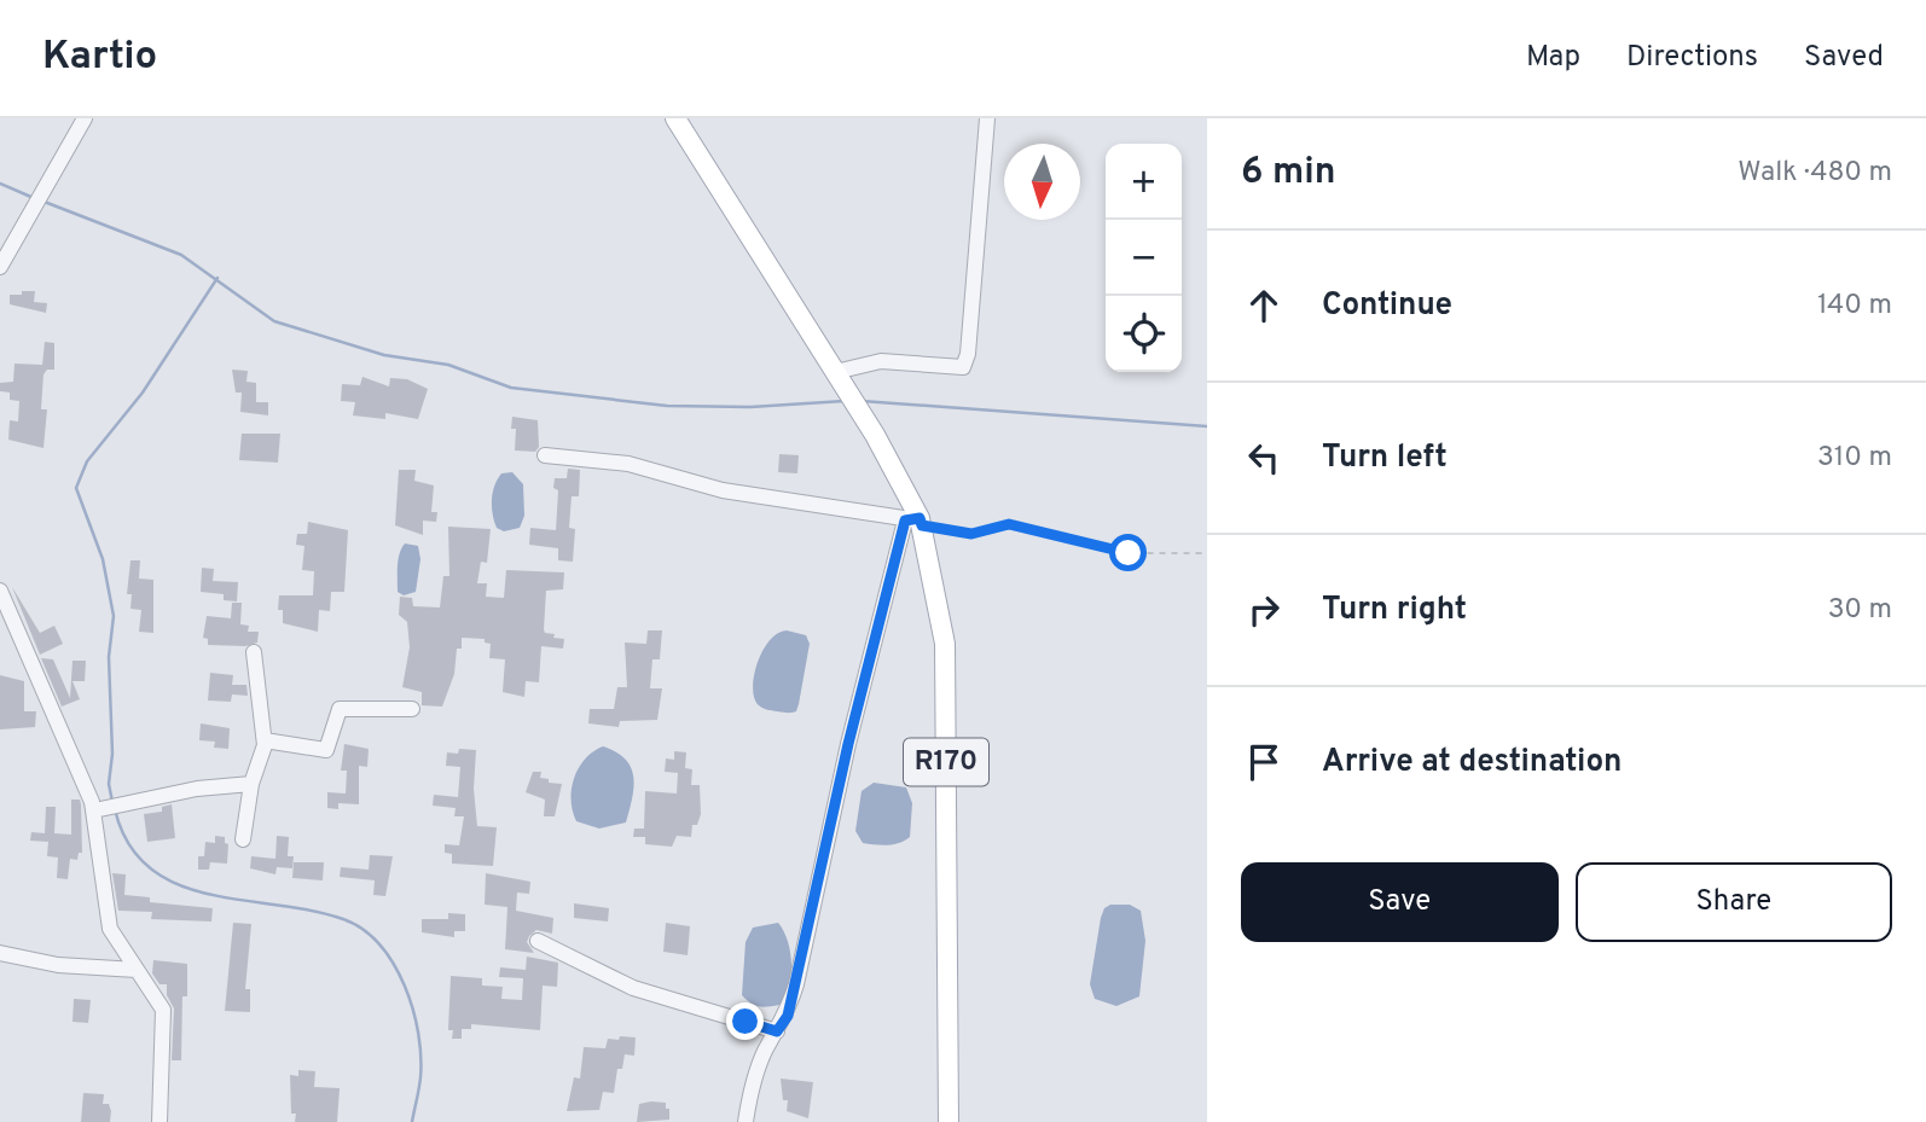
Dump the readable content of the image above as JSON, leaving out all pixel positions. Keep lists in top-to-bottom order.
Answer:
{
  "streets": {
    "main road": ["R170"]
  },
  "north": "bottom",
  "page": {
    "header": "Kartio",
    "nav": ["Map", "Directions", "Saved"],
    "heading": ["6 min", "Walk · 480 m"],
    "map_buttons": ["+", "−"],
    "list": [
      ["Continue", "140 m"],
      ["Turn left", "310 m"],
      ["Turn right", "30 m"],
      "Arrive at destination"
    ],
    "buttons": ["Save", "Share"]
  }
}
